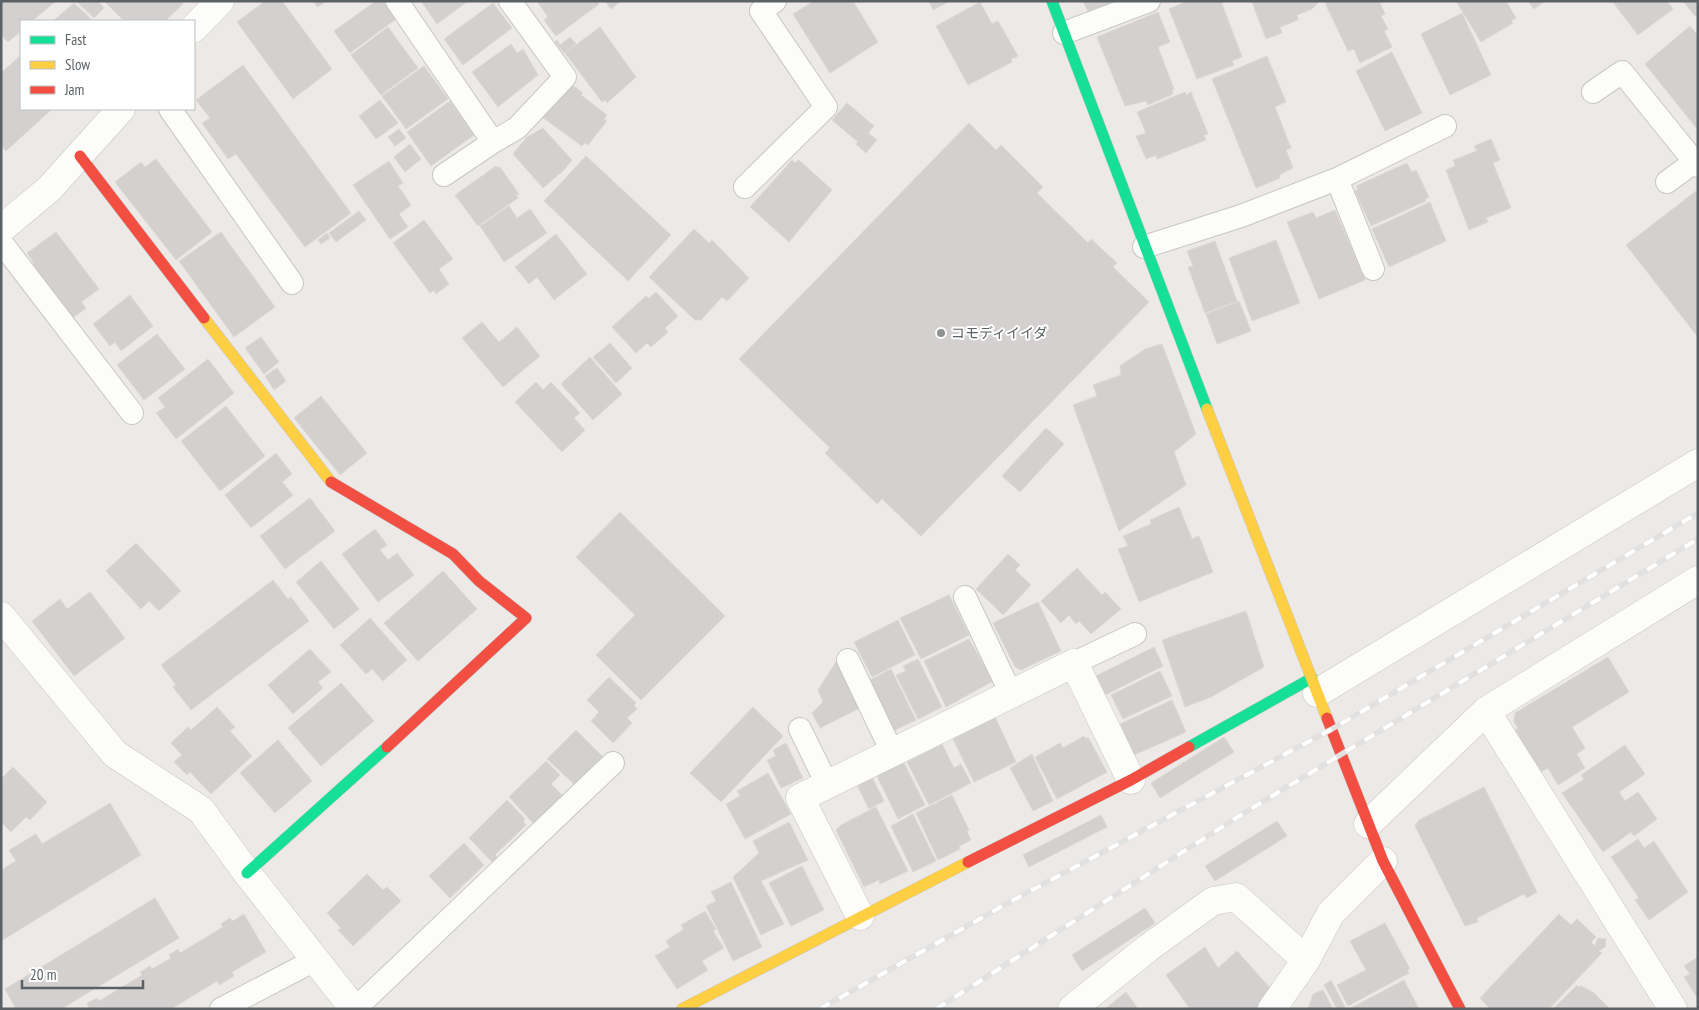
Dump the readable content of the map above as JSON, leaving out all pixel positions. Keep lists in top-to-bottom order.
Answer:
{
  "places": ["コモディイイダ"],
  "legend": ["Fast", "Slow", "Jam"],
  "scale_bar": "20 m"
}
